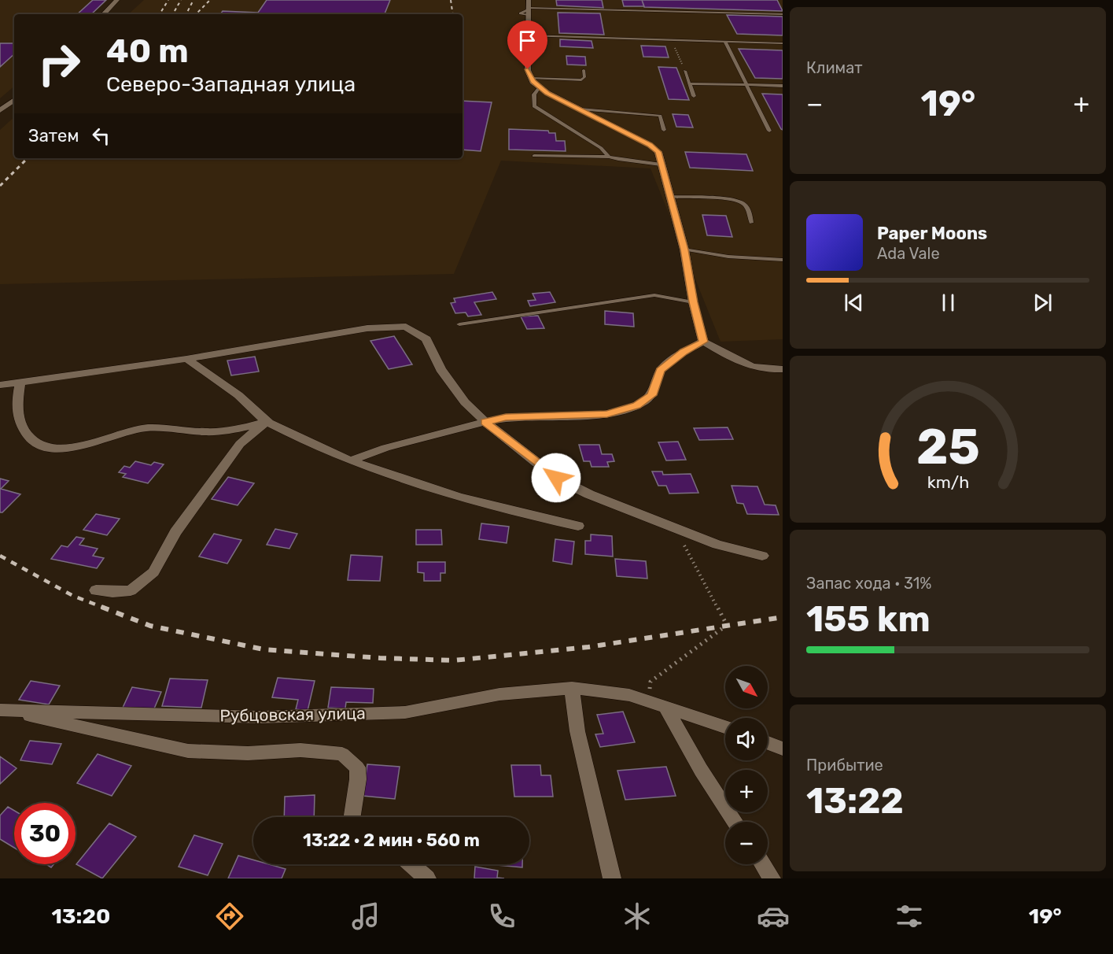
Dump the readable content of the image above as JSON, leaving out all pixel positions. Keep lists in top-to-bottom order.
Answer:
{
  "streets": {
    "street": ["Рубцовская улица"]
  },
  "north": "bottom right",
  "page": {
    "tile": [
      "Климат",
      ["Запас хода · 31%", "155 km"],
      ["Прибытие", "13:22"]
    ],
    "turn": ["40 m", "Северо-Западная улица"],
    "heat": ["−", "19°", "+"],
    "then": "Затем",
    "song": ["Paper Moons", "Ada Vale"],
    "map_buttons": ["+", "−"],
    "limit": "30",
    "trip": "13:22 · 2 мин · 560 m",
    "tabs": ["13:20", "19°"],
    "gauge": ["25", "km/h"]
  }
}
